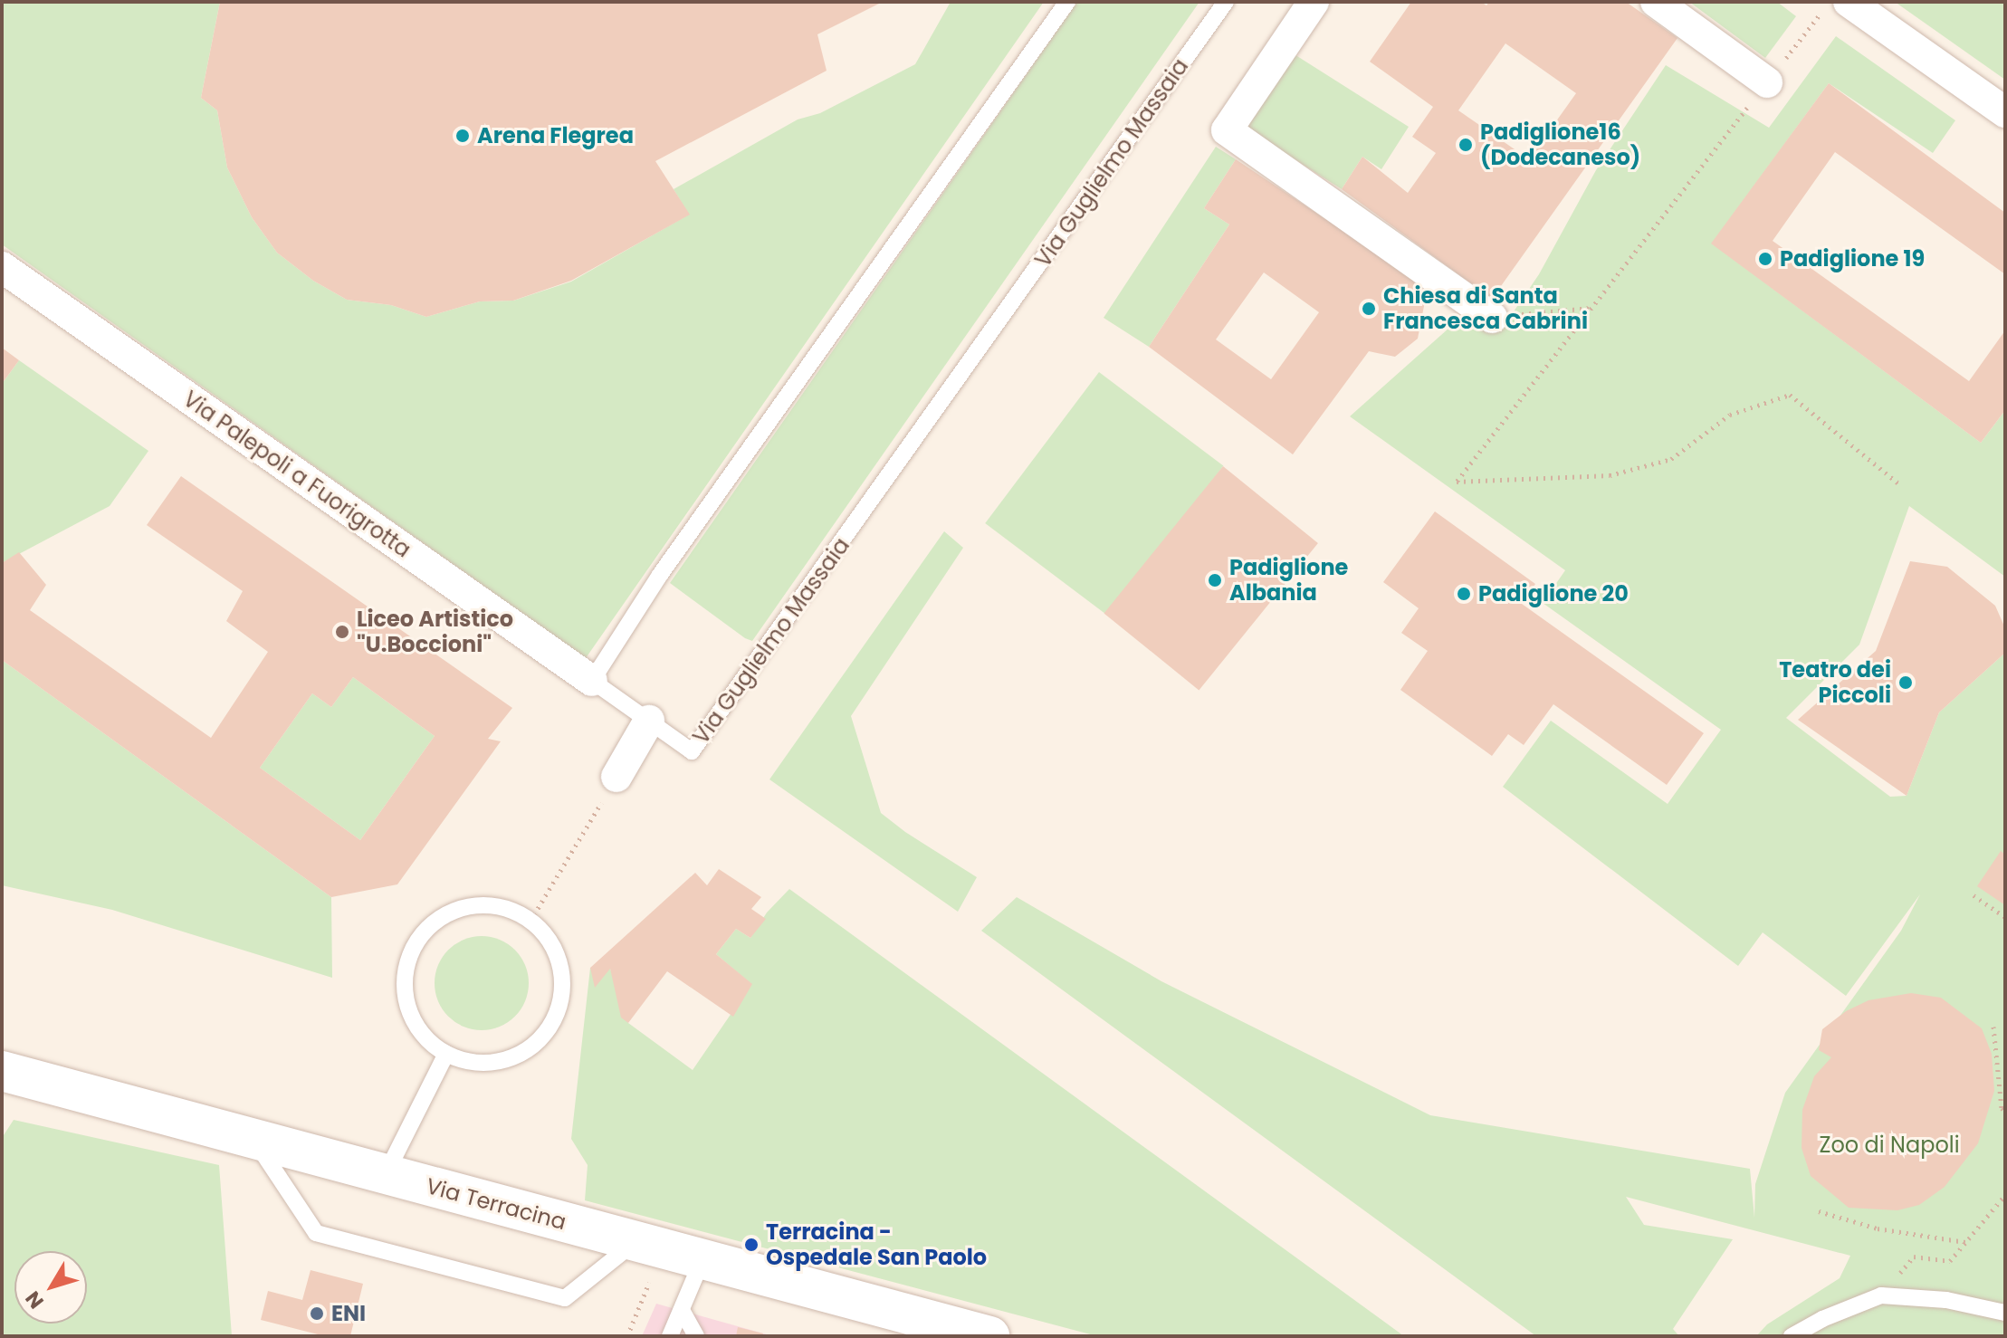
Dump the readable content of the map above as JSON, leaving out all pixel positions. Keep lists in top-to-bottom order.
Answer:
{
  "streets": {
    "main road": ["Via Terracina"],
    "street": ["Via Palepoli a Fuorigrotta"],
    "lane": ["Via Guglielmo Massaia"]
  },
  "crossings": [
    ["Via Guglielmo Massaia", "Via Palepoli a Fuorigrotta"]
  ],
  "parks": ["Zoo di Napoli"],
  "places": [
    "Arena Flegrea",
    "Padiglione16 (Dodecaneso)",
    "Padiglione 19",
    "Chiesa di Santa Francesca Cabrini",
    "Padiglione Albania",
    "Padiglione 20",
    "Liceo Artistico \"U.Boccioni\"",
    "Teatro dei Piccoli",
    "Terracina - Ospedale San Paolo",
    "ENI"
  ],
  "north": "bottom left"
}
